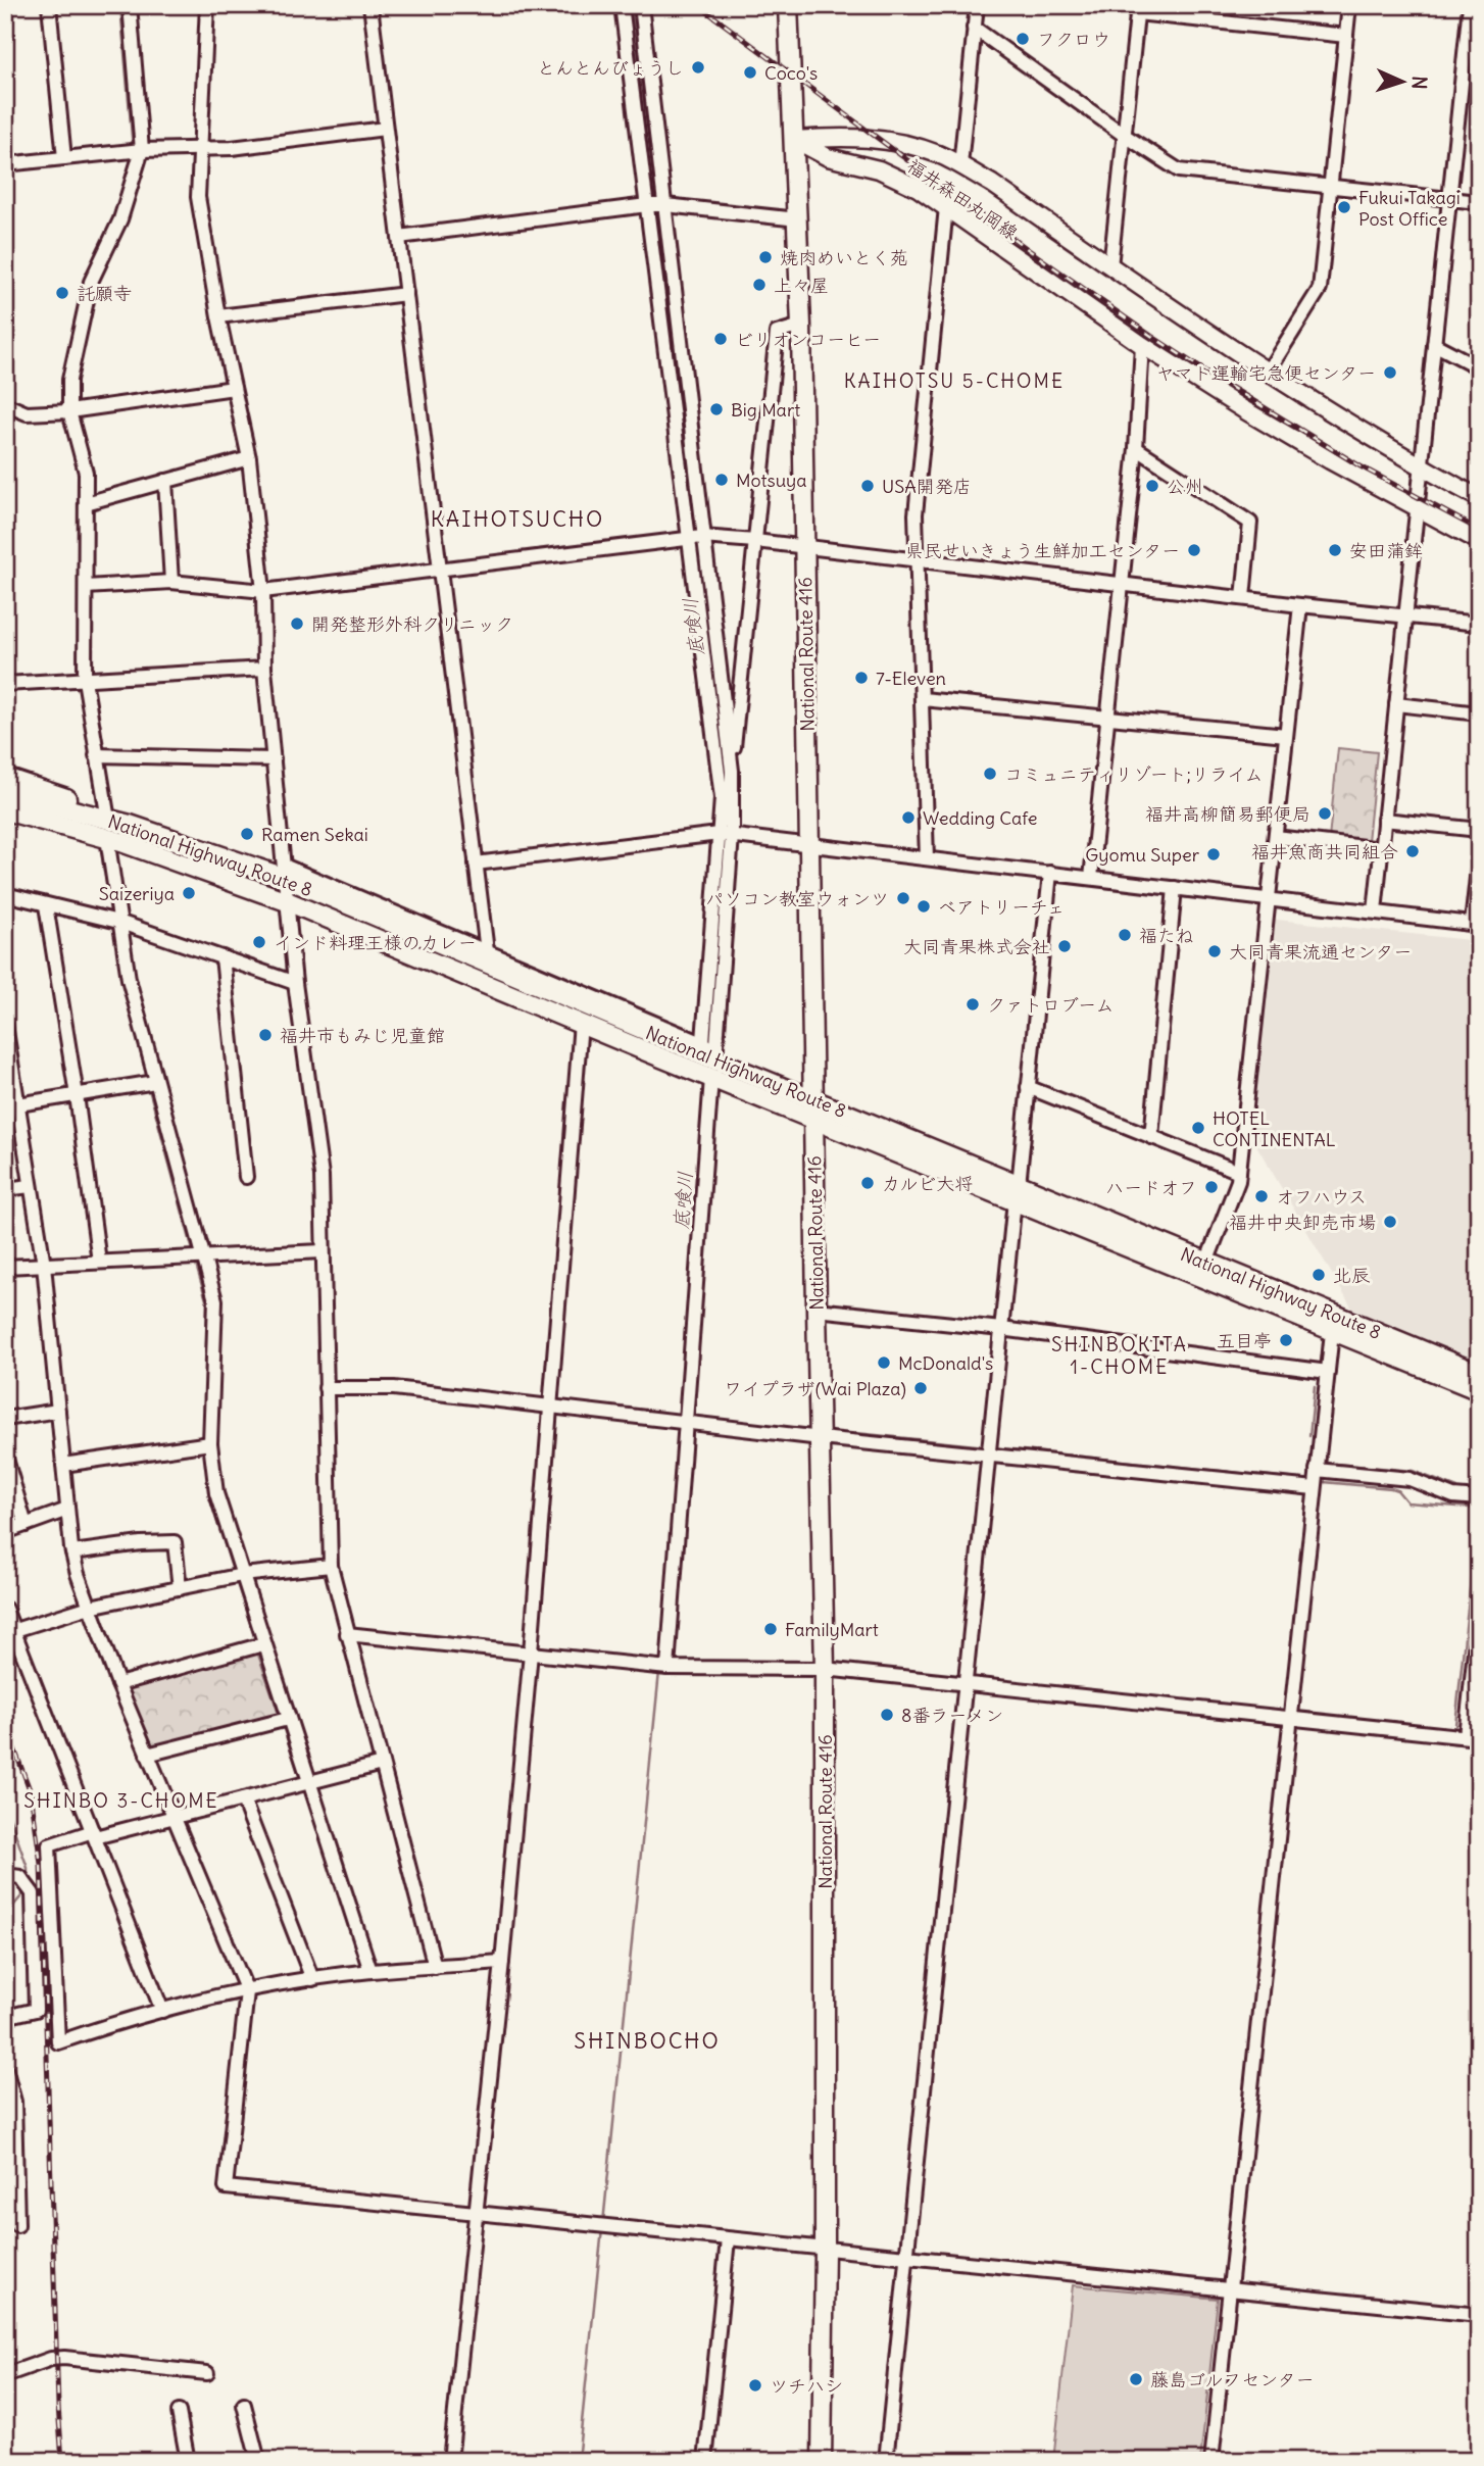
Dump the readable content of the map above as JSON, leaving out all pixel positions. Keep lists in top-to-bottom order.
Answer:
{
  "streets": {
    "highway": ["National Route 416", "National Highway Route 8"],
    "main road": ["福井森田丸岡線"]
  },
  "crossings": [
    ["福井森田丸岡線", "National Route 416"],
    ["National Route 416", "National Highway Route 8"]
  ],
  "districts": [
    "KAIHOTSU 5-CHOME",
    "KAIHOTSUCHO",
    "SHINBOKITA 1-CHOME",
    "SHINBO 3-CHOME",
    "SHINBOCHO"
  ],
  "water": ["底喰川"],
  "places": [
    "フクロウ",
    "とんとんびょうし",
    "Coco's",
    "Fukui Takagi Post Office",
    "焼肉めいとく苑",
    "上々屋",
    "託願寺",
    "ビリオンコーヒー",
    "ヤマト運輸宅急便センター",
    "Big Mart",
    "Motsuya",
    "USA開発店",
    "公州",
    "県民せいきょう生鮮加工センター",
    "安田蒲鉾",
    "開発整形外科クリニック",
    "7-Eleven",
    "コミュニティリゾート;リライム",
    "福井高柳簡易郵便局",
    "Wedding Cafe",
    "Ramen Sekai",
    "福井魚商共同組合",
    "Gyomu Super",
    "Saizeriya",
    "パソコン教室ウォンツ",
    "ベアトリーチェ",
    "福たね",
    "インド料理王様のカレー",
    "大同青果株式会社",
    "大同青果流通センター",
    "クァトロブーム",
    "福井市もみじ児童館",
    "HOTEL CONTINENTAL",
    "カルビ大将",
    "ハードオフ",
    "オフハウス",
    "福井中央卸売市場",
    "北辰",
    "五目亭",
    "McDonald's",
    "ワイプラザ(Wai Plaza)",
    "FamilyMart",
    "8番ラーメン",
    "藤島ゴルフセンター",
    "ツチハシ"
  ],
  "north": "right"
}
